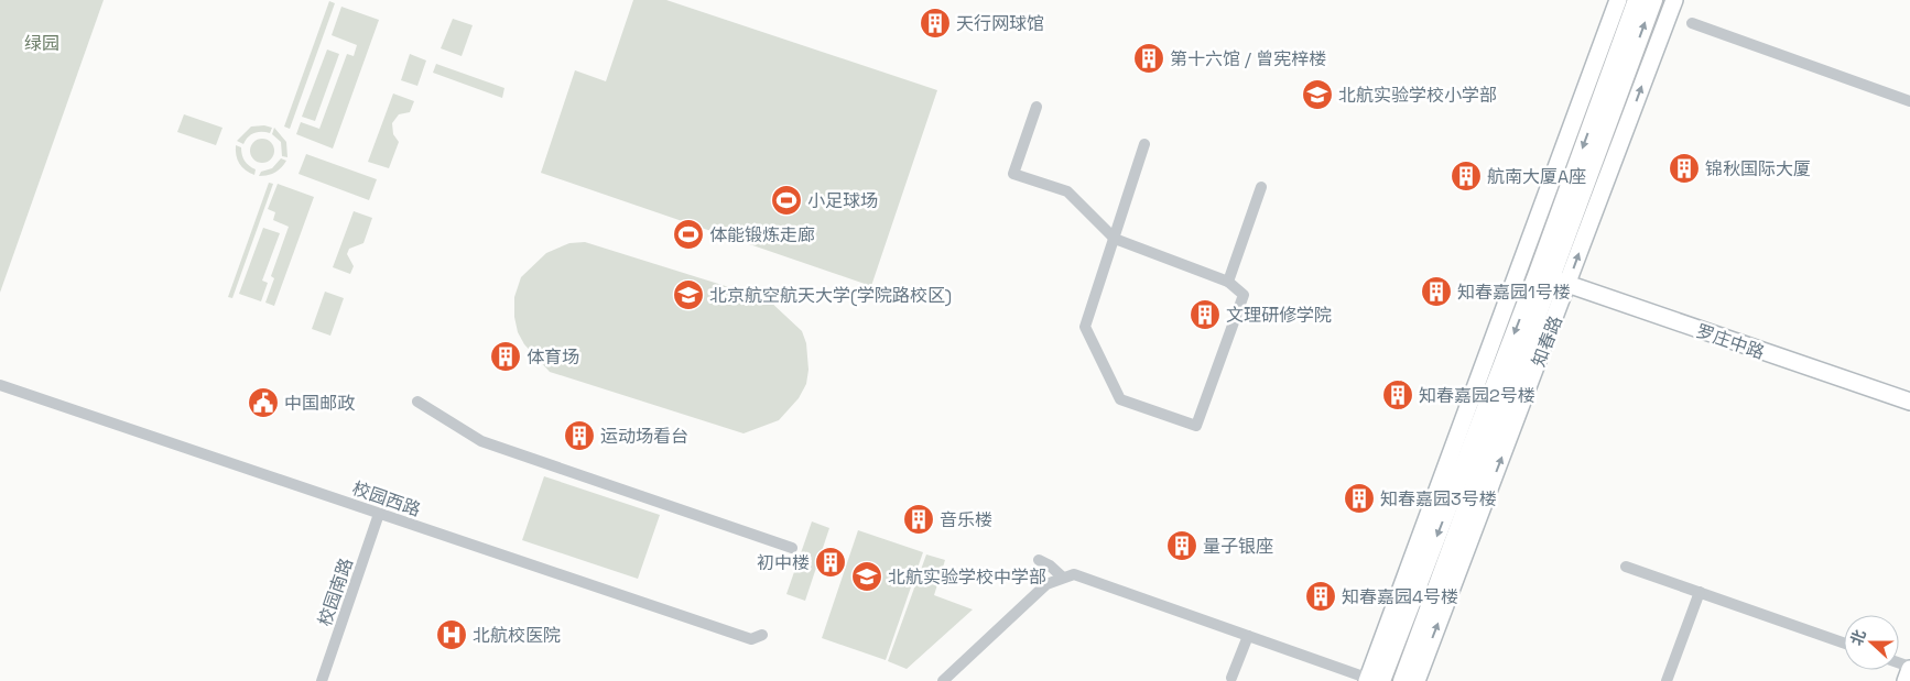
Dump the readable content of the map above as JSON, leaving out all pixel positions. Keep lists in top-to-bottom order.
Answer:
{
  "streets": {
    "main road": ["知春路"],
    "street": ["罗庄中路", "校园西路", "校园南路"]
  },
  "crossings": [
    ["知春路", "罗庄中路"],
    ["校园西路", "校园南路"]
  ],
  "parks": ["绿园"],
  "places": {
    "building": [
      "天行网球馆",
      "第十六馆 / 曾宪梓楼",
      "锦秋国际大厦",
      "航南大厦A座",
      "知春嘉园1号楼",
      "文理研修学院",
      "体育场",
      "知春嘉园2号楼",
      "运动场看台",
      "知春嘉园3号楼",
      "音乐楼",
      "量子银座",
      "初中楼",
      "知春嘉园4号楼"
    ],
    "school or university": ["北航实验学校小学部", "北京航空航天大学(学院路校区)", "北航实验学校中学部"],
    "sports": ["小足球场", "体能锻炼走廊"],
    "public building": ["中国邮政"],
    "hospital": ["北航校医院"]
  },
  "north": "left"
}
